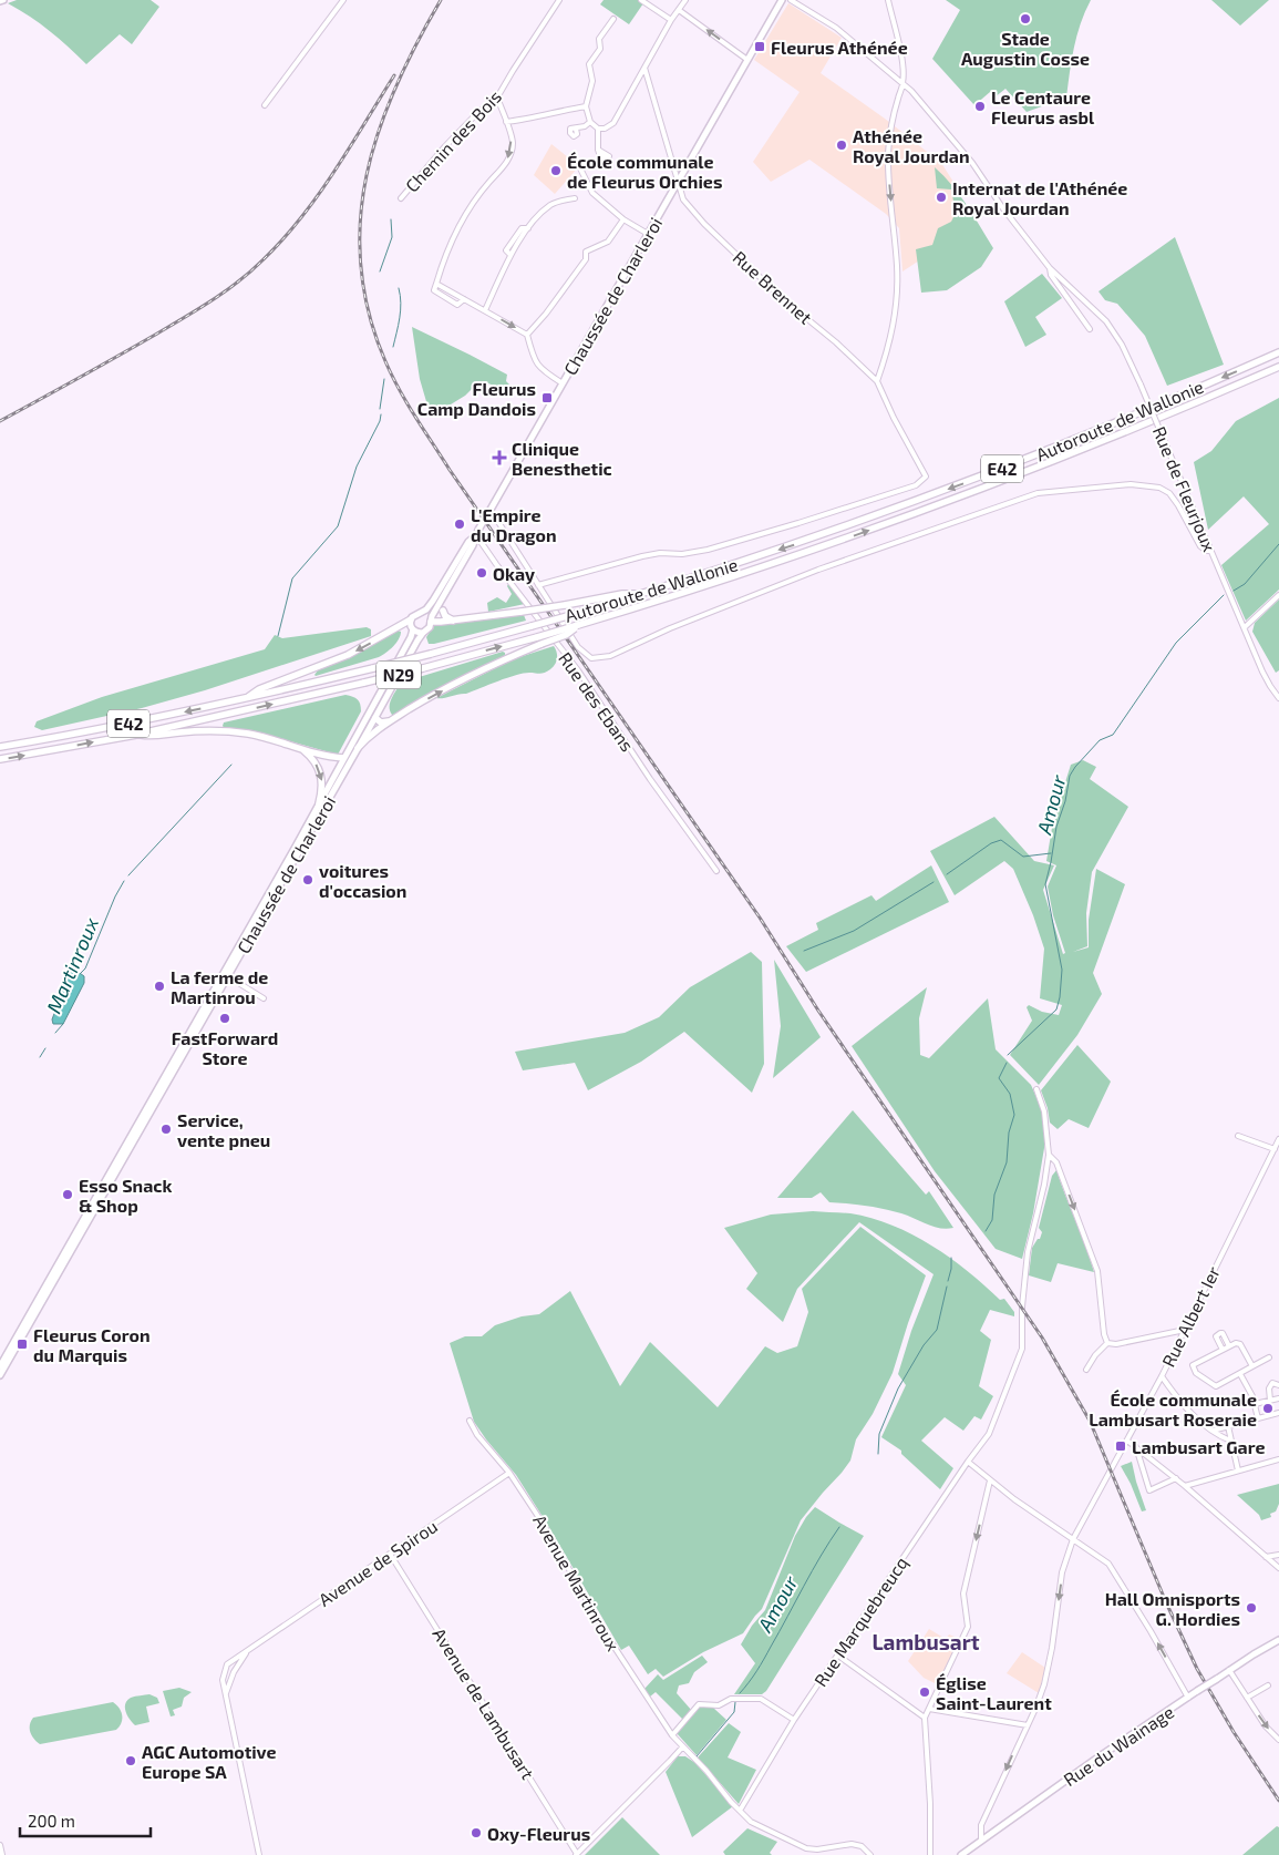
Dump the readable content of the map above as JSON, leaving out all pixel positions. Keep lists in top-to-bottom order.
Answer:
{
  "streets": {
    "highway": ["Autoroute de Wallonie", "E42"],
    "main road": ["Chaussée de Charleroi", "N29", "Rue du Wainage"],
    "street": [
      "Chemin des Bois",
      "Rue Brennet",
      "Rue de Fleurjoux",
      "Rue des Ebans",
      "Rue Albert Ier",
      "Avenue de Spirou",
      "Avenue Martinroux",
      "Rue Marquebreucq",
      "Avenue de Lambusart"
    ]
  },
  "crossings": [
    ["Rue Brennet", "Chaussée de Charleroi"],
    ["Chaussée de Charleroi", "N29"],
    ["Chaussée de Charleroi", "Rue des Ebans"],
    ["N29", "Rue des Ebans"],
    ["Rue Albert Ier", "Rue du Wainage"],
    ["Avenue de Spirou", "Avenue Martinroux"],
    ["Avenue de Spirou", "Avenue de Lambusart"],
    ["Avenue Martinroux", "Rue Marquebreucq"]
  ],
  "one_way": ["Rue Albert Ier"],
  "districts": ["Lambusart"],
  "water": ["Amour", "Martinroux"],
  "places": {
    "other": [
      "Stade Augustin Cosse",
      "Le Centaure Fleurus asbl",
      "Athénée Royal Jourdan",
      "École communale de Fleurus Orchies",
      "Internat de l'Athénée Royal Jourdan",
      "L'Empire du Dragon",
      "Okay",
      "voitures d'occasion",
      "La ferme de Martinrou",
      "FastForward Store",
      "Service, vente pneu",
      "Esso Snack & Shop",
      "École communale Lambusart Roseraie",
      "Hall Omnisports G. Hordies",
      "Église Saint-Laurent",
      "AGC Automotive Europe SA",
      "Oxy-Fleurus"
    ],
    "transit": [
      "Fleurus Athénée",
      "Fleurus Camp Dandois",
      "Fleurus Coron du Marquis",
      "Lambusart Gare"
    ],
    "health": ["Clinique Benesthetic"]
  },
  "scale_bar": "200 m"
}
